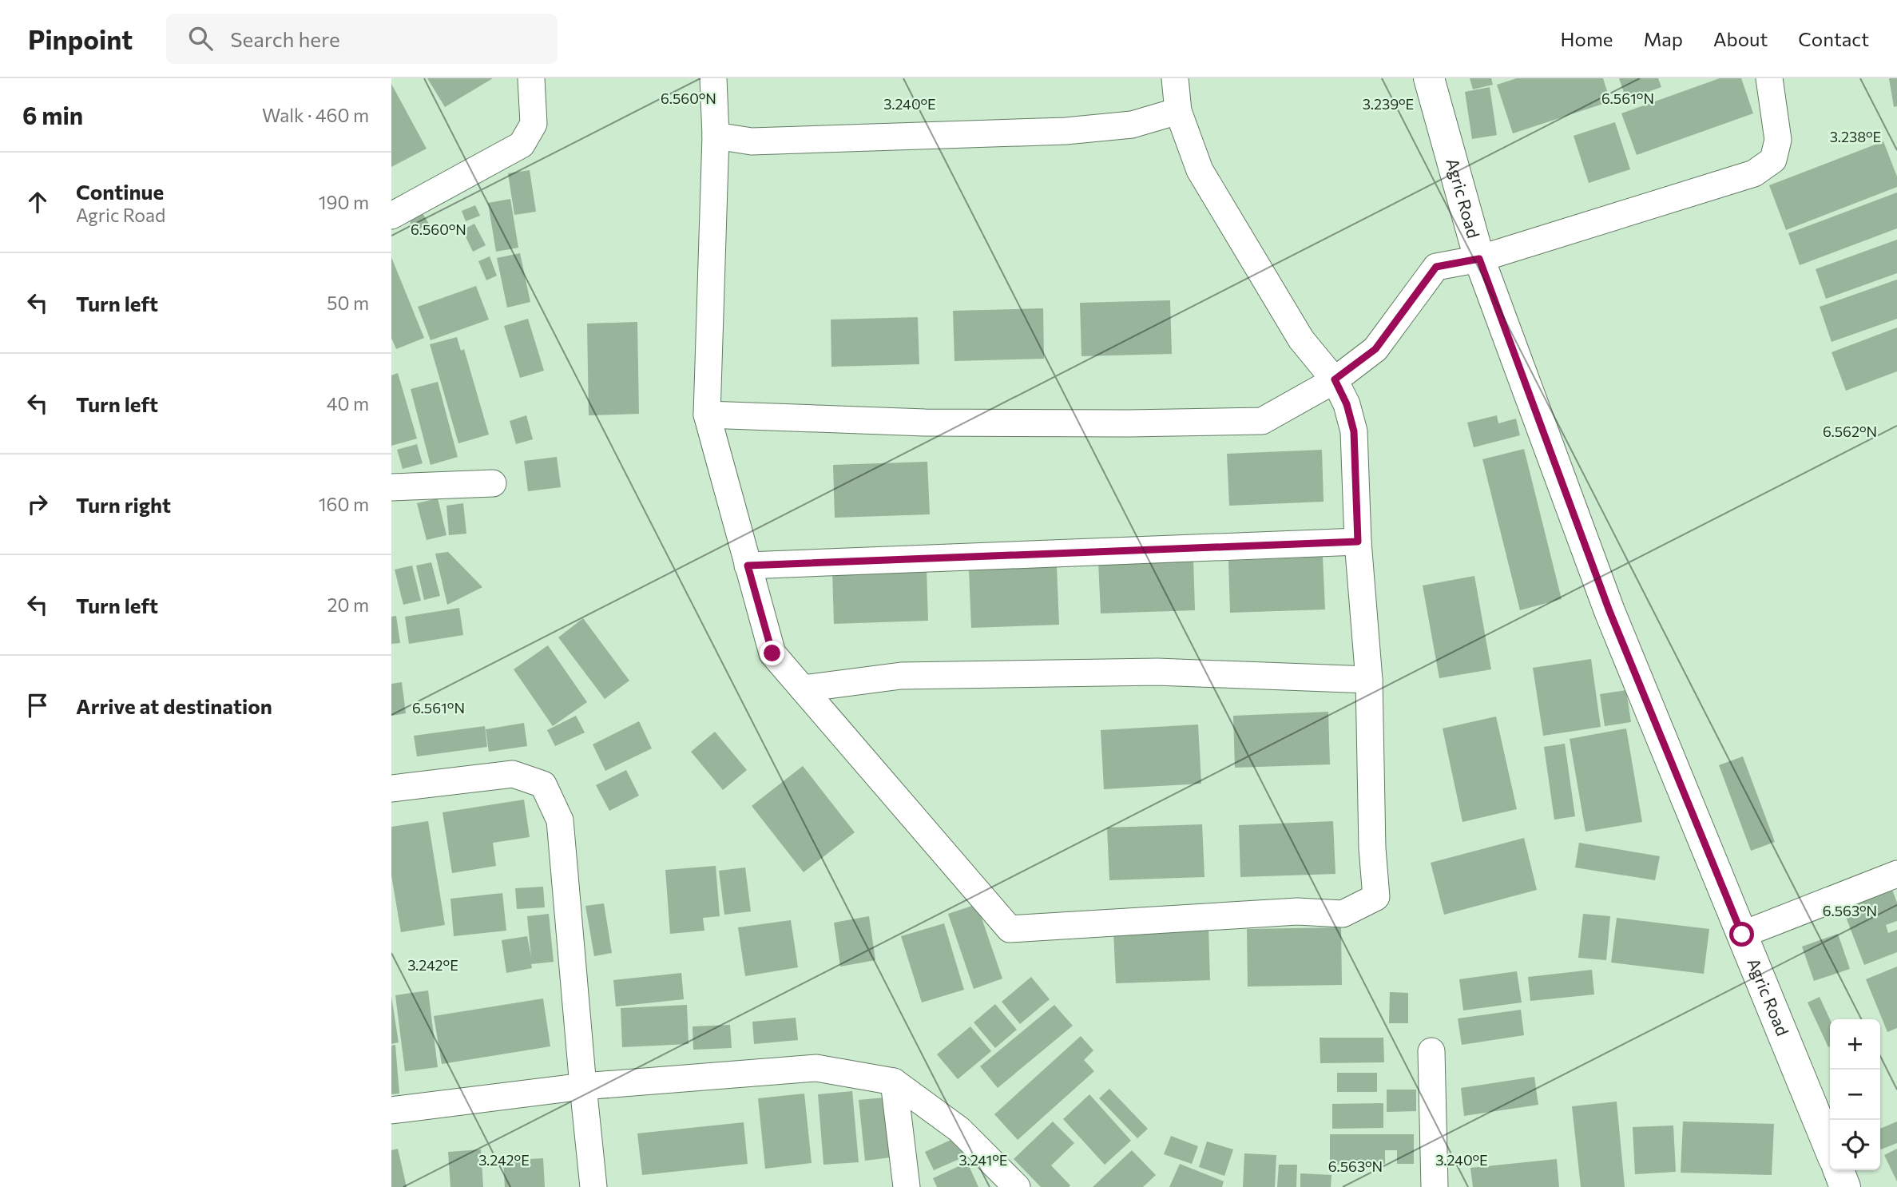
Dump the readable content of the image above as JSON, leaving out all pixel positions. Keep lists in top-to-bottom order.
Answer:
{
  "streets": {
    "street": ["Agric Road"]
  },
  "page": {
    "header": "Pinpoint",
    "search": "Search here",
    "nav": [
      "Home",
      "Map",
      "About",
      "Contact"
    ],
    "heading": ["6 min", "Walk · 460 m"],
    "list": [
      ["Continue", "Agric Road", "190 m"],
      ["Turn left", "50 m"],
      ["Turn left", "40 m"],
      ["Turn right", "160 m"],
      ["Turn left", "20 m"],
      "Arrive at destination"
    ],
    "map_buttons": ["+", "−"]
  },
  "coordinates": [
    "6.560°N",
    "6.561°N",
    "3.240°E",
    "3.239°E",
    "3.238°E",
    "6.562°N",
    "6.563°N",
    "3.242°E",
    "3.241°E"
  ]
}
